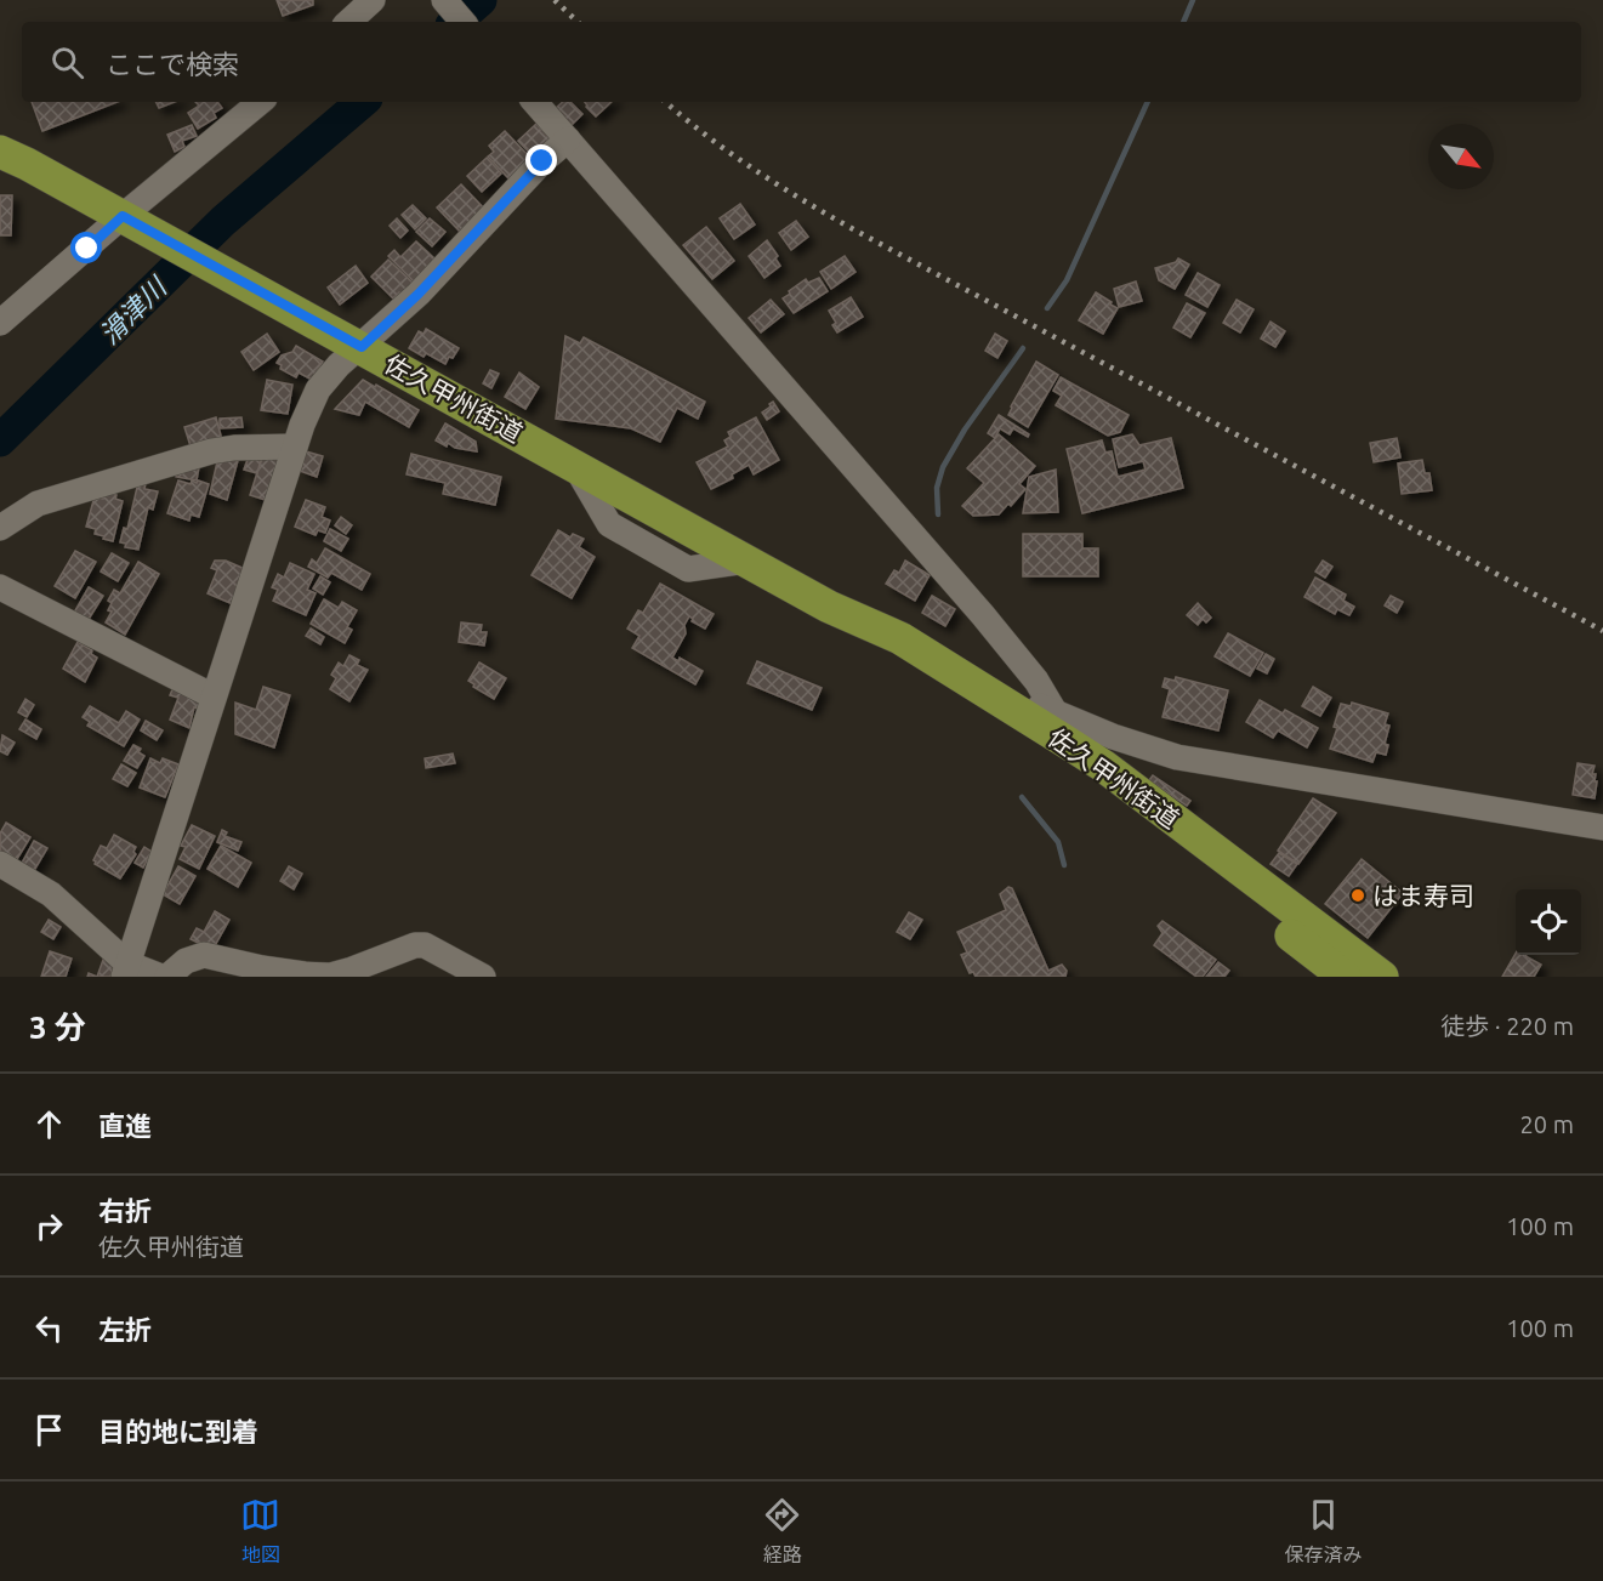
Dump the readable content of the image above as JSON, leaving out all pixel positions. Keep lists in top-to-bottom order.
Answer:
{
  "streets": {
    "main road": ["佐久甲州街道"]
  },
  "water": ["滑津川"],
  "places": ["はま寿司"],
  "north": "bottom right",
  "page": {
    "search": "ここで検索",
    "heading": ["3 分", "徒歩 · 220 m"],
    "list": [
      ["直進", "20 m"],
      ["右折", "佐久甲州街道", "100 m"],
      ["左折", "100 m"],
      "目的地に到着"
    ],
    "nav": ["地図", "経路", "保存済み"]
  }
}
